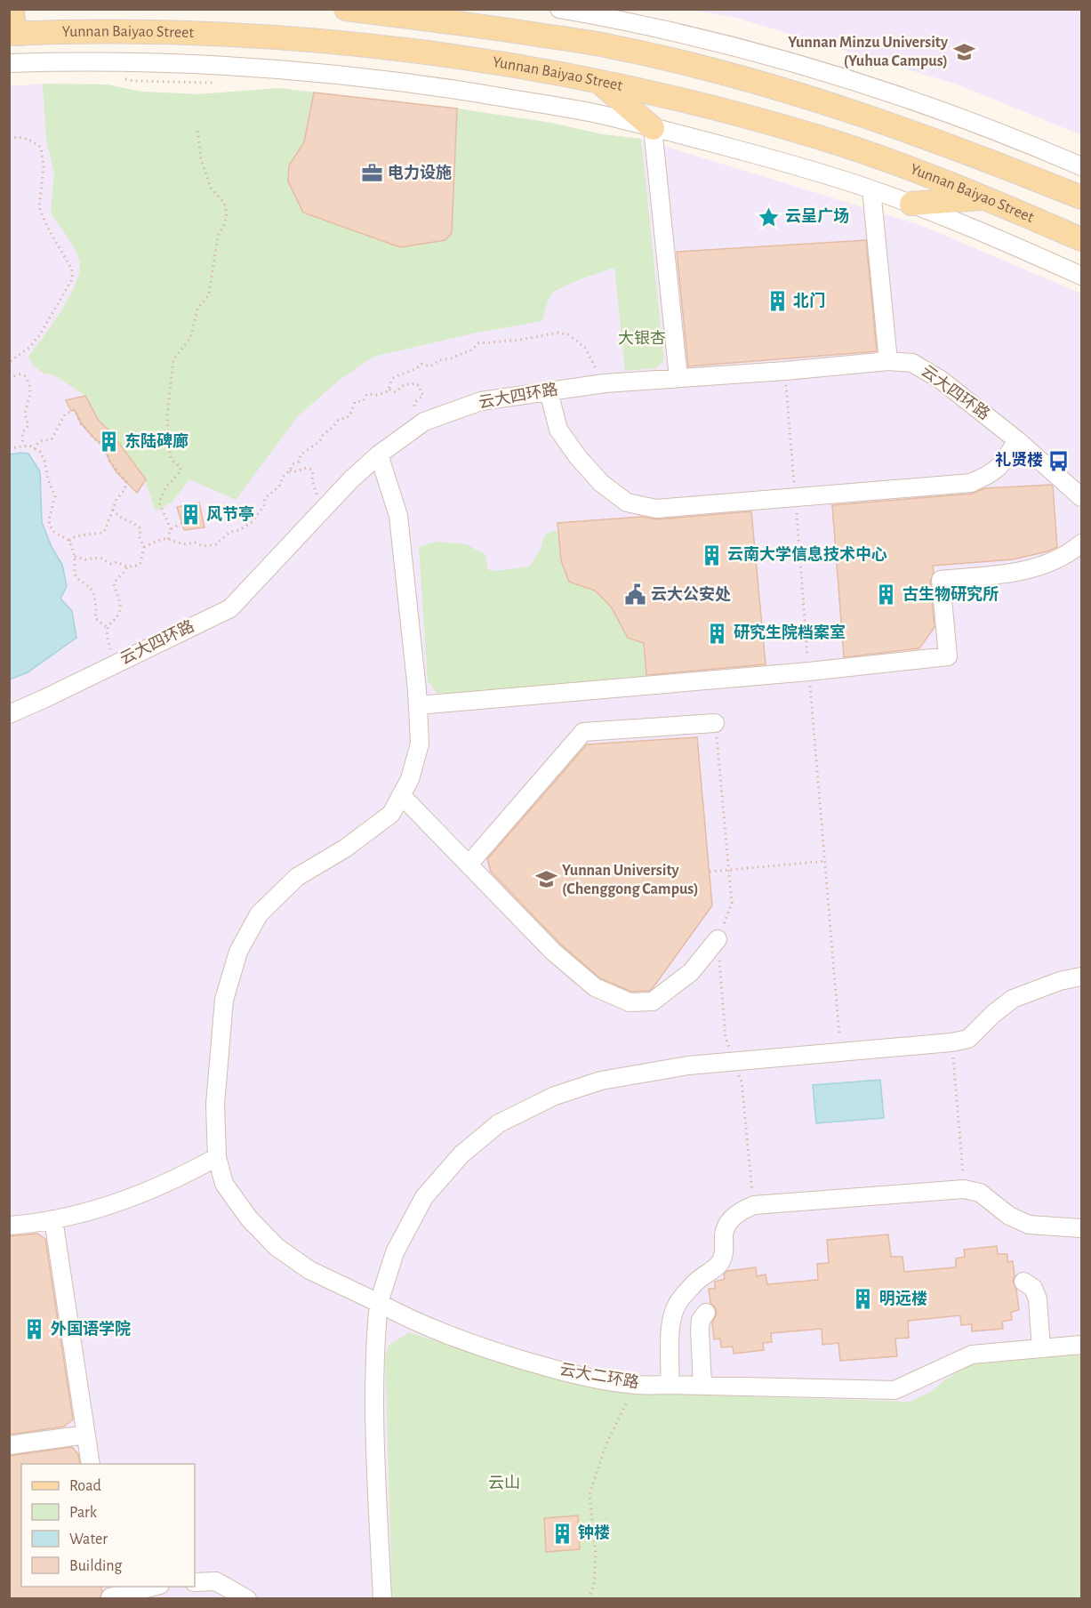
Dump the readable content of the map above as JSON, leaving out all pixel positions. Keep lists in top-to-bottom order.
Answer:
{
  "streets": {
    "main road": ["Yunnan Baiyao Street"],
    "street": ["云大四环路", "云大二环路"]
  },
  "crossings": [
    ["云大四环路", "云大二环路"]
  ],
  "parks": ["大银杏", "云山"],
  "places": {
    "school or university": ["Yunnan Minzu University (Yuhua Campus)", "Yunnan University (Chenggong Campus)"],
    "office": ["电力设施"],
    "place": ["云呈广场"],
    "building": [
      "北门",
      "东陆碑廊",
      "风节亭",
      "云南大学信息技术中心",
      "古生物研究所",
      "研究生院档案室",
      "明远楼",
      "外国语学院",
      "钟楼"
    ],
    "bus stop": ["礼贤楼"],
    "public building": ["云大公安处"]
  },
  "legend": [
    "Road",
    "Park",
    "Water",
    "Building"
  ]
}
